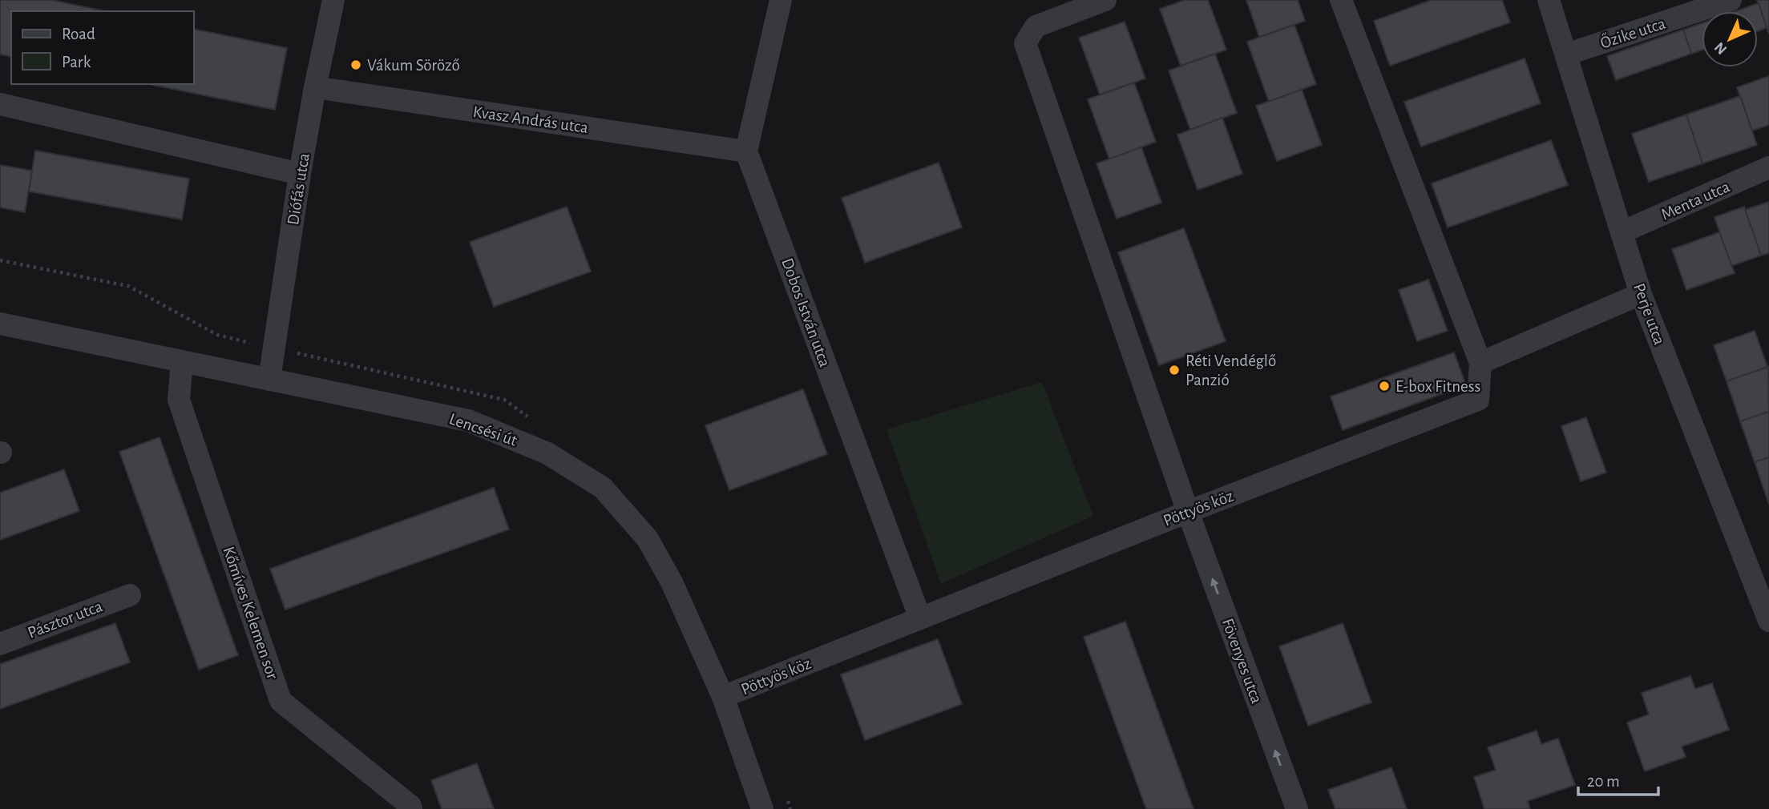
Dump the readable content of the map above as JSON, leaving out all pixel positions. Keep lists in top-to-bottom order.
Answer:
{
  "streets": {
    "street": [
      "Őzike utca",
      "Kvasz András utca",
      "Diófás utca",
      "Menta utca",
      "Dobos István utca",
      "Perje utca",
      "Lencsési út",
      "Pöttyös köz",
      "Kőmíves Kelemen sor",
      "Pásztor utca",
      "Fövenyes utca"
    ]
  },
  "crossings": [
    ["Őzike utca", "Perje utca"],
    ["Kvasz András utca", "Diófás utca"],
    ["Kvasz András utca", "Dobos István utca"],
    ["Diófás utca", "Lencsési út"],
    ["Menta utca", "Perje utca"],
    ["Dobos István utca", "Pöttyös köz"],
    ["Lencsési út", "Pöttyös köz"],
    ["Lencsési út", "Kőmíves Kelemen sor"],
    ["Pöttyös köz", "Fövenyes utca"]
  ],
  "places": ["Vákum Söröző", "Réti Vendéglő Panzió", "E-box Fitness"],
  "legend": ["Road", "Park"],
  "scale_bar": "20 m",
  "north": "bottom left"
}
